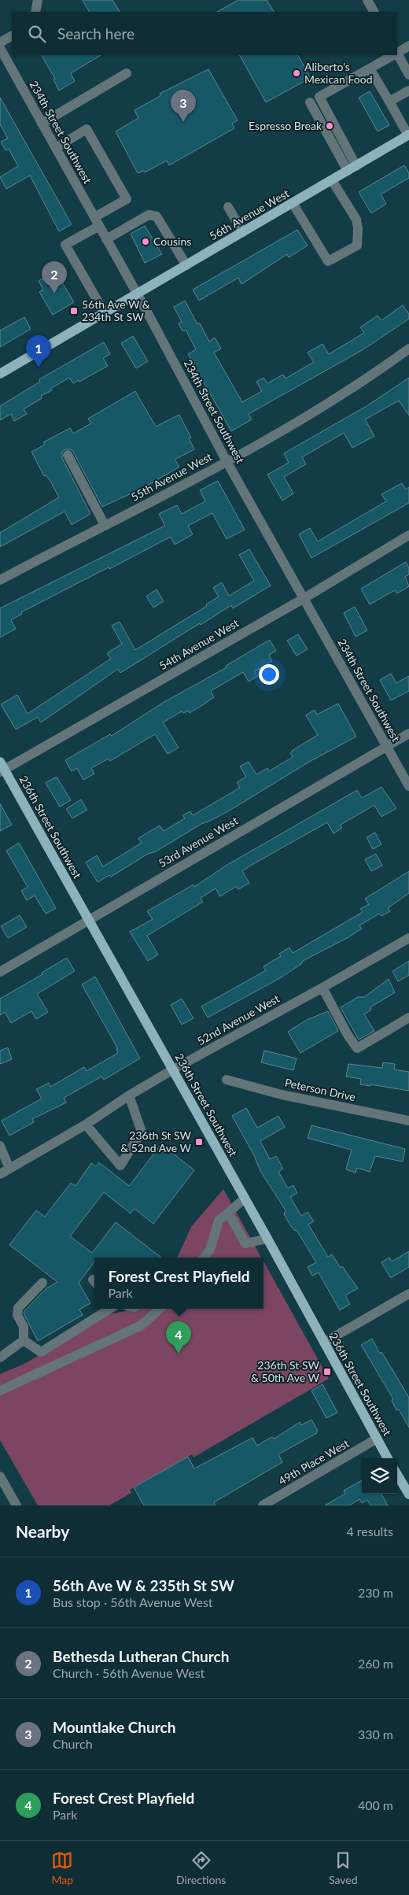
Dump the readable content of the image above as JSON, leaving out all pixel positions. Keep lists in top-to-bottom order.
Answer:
{
  "streets": {
    "main road": ["56th Avenue West", "236th Street Southwest"],
    "street": [
      "234th Street Southwest",
      "55th Avenue West",
      "54th Avenue West",
      "53rd Avenue West",
      "52nd Avenue West",
      "Peterson Drive",
      "49th Place West"
    ]
  },
  "crossings": [
    ["234th Street Southwest", "56th Avenue West"],
    ["234th Street Southwest", "55th Avenue West"],
    ["234th Street Southwest", "54th Avenue West"],
    ["234th Street Southwest", "53rd Avenue West"],
    ["54th Avenue West", "236th Street Southwest"],
    ["236th Street Southwest", "53rd Avenue West"],
    ["236th Street Southwest", "52nd Avenue West"],
    ["236th Street Southwest", "49th Place West"]
  ],
  "places": {
    "other": ["Aliberto’s Mexican Food", "Espresso Break", "Cousins"],
    "transit": ["56th Ave W & 234th St SW", "236th St SW & 52nd Ave W", "236th St SW & 50th Ave W"]
  },
  "page": {
    "search": "Search here",
    "pins": [
      "3",
      "2",
      "1",
      "4"
    ],
    "popup": ["Forest Crest Playfield", "Park"],
    "heading": ["Nearby", "4 results"],
    "list": [
      {
        "mark": "1",
        "name": "56th Ave W & 235th St SW",
        "note": "Bus stop · 56th Avenue West",
        "value": "230 m"
      },
      {
        "mark": "2",
        "name": "Bethesda Lutheran Church",
        "note": "Church · 56th Avenue West",
        "value": "260 m"
      },
      {
        "mark": "3",
        "name": "Mountlake Church",
        "note": "Church",
        "value": "330 m"
      },
      {
        "mark": "4",
        "name": "Forest Crest Playfield",
        "note": "Park",
        "value": "400 m"
      }
    ],
    "nav": ["Map", "Directions", "Saved"]
  }
}
